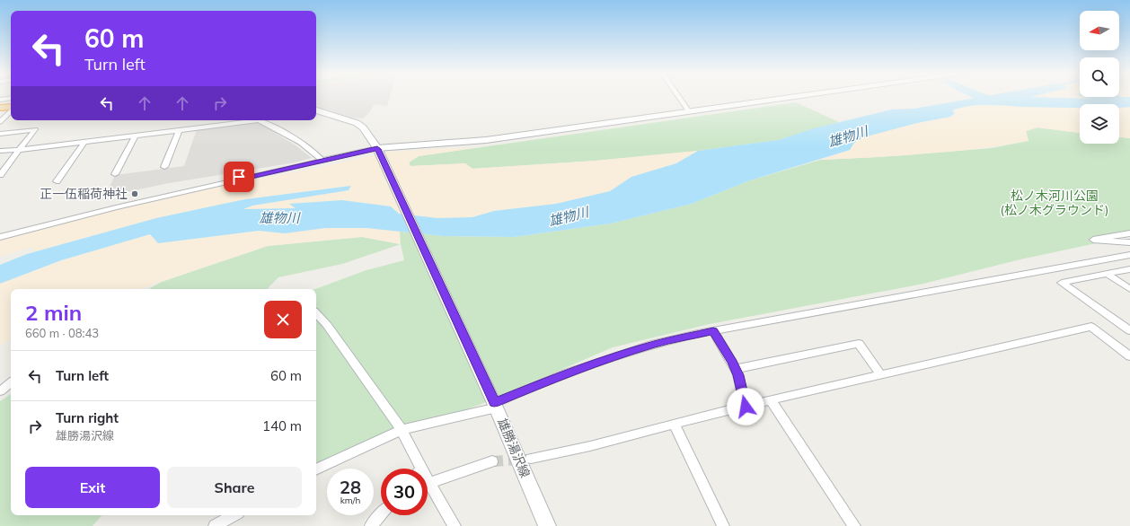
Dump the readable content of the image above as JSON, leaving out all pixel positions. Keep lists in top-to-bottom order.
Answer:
{
  "streets": {
    "main road": ["雄勝湯沢線"]
  },
  "water": ["雄物川"],
  "parks": ["松ノ木河川公園 (松ノ木グラウンド)"],
  "places": ["正一伍稲荷神社"],
  "north": "left",
  "page": {
    "turn": ["60 m", "Turn left"],
    "heading": ["2 min", "660 m · 08:43"],
    "list": [
      {
        "name": "Turn left",
        "value": "60 m"
      },
      {
        "name": "Turn right",
        "note": "雄勝湯沢線",
        "value": "140 m"
      }
    ],
    "buttons": ["Exit", "Share"],
    "speed": "28 km/h",
    "limit": "30"
  }
}
